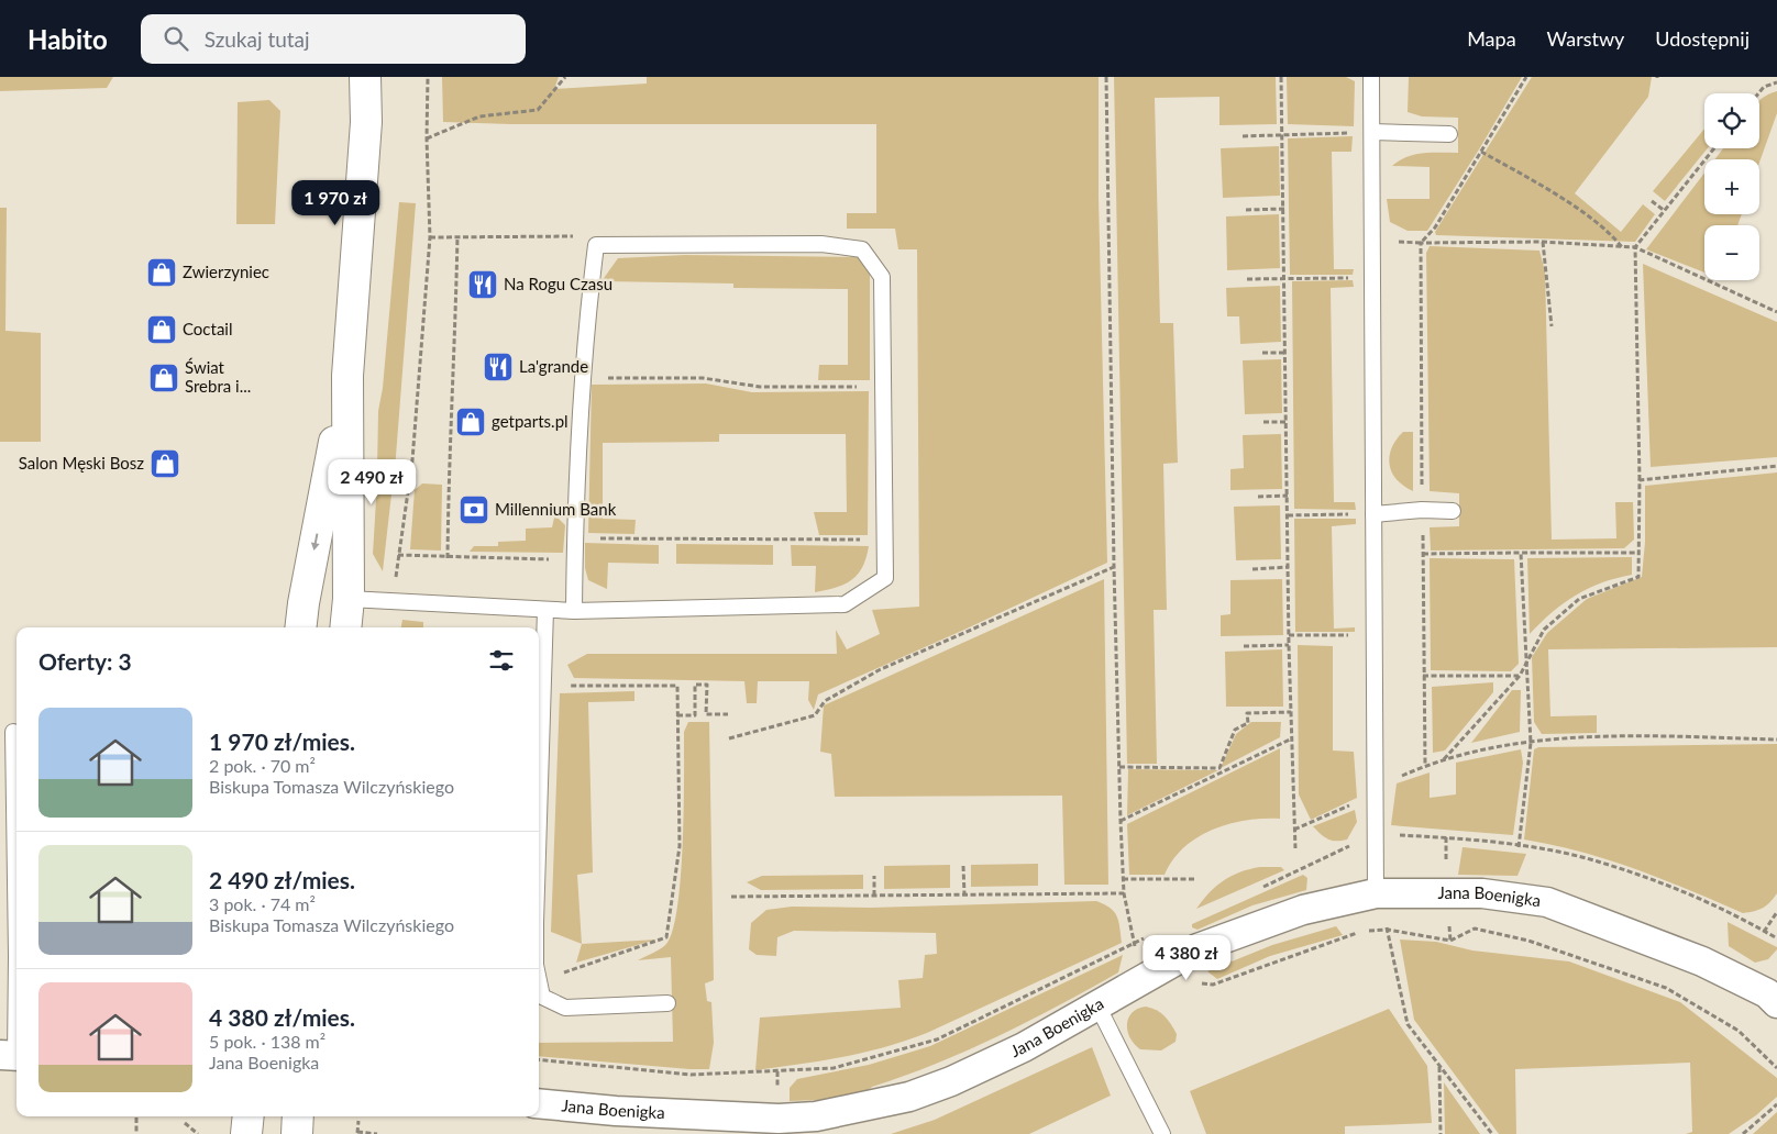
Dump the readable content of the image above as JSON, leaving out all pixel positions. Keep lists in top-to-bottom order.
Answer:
{
  "streets": {
    "street": ["Jana Boenigka"]
  },
  "places": {
    "shop": [
      "Zwierzyniec",
      "Coctail",
      "Świat Srebra i...",
      "getparts.pl",
      "Salon Męski Bosz"
    ],
    "restaurant": ["Na Rogu Czasu", "La'grande"],
    "bank": ["Millennium Bank"]
  },
  "page": {
    "header": "Habito",
    "search": "Szukaj tutaj",
    "nav": ["Mapa", "Warstwy", "Udostępnij"],
    "map_buttons": ["+", "−"],
    "price": ["1 970 zł", "2 490 zł", "4 380 zł"],
    "heading": "Oferty: 3",
    "list": [
      {
        "name": "1 970 zł/mies.",
        "note": "2 pok. · 70 m² · Biskupa Tomasza Wilczyńskiego"
      },
      {
        "name": "2 490 zł/mies.",
        "note": "3 pok. · 74 m² · Biskupa Tomasza Wilczyńskiego"
      },
      {
        "name": "4 380 zł/mies.",
        "note": "5 pok. · 138 m² · Jana Boenigka"
      }
    ]
  }
}
